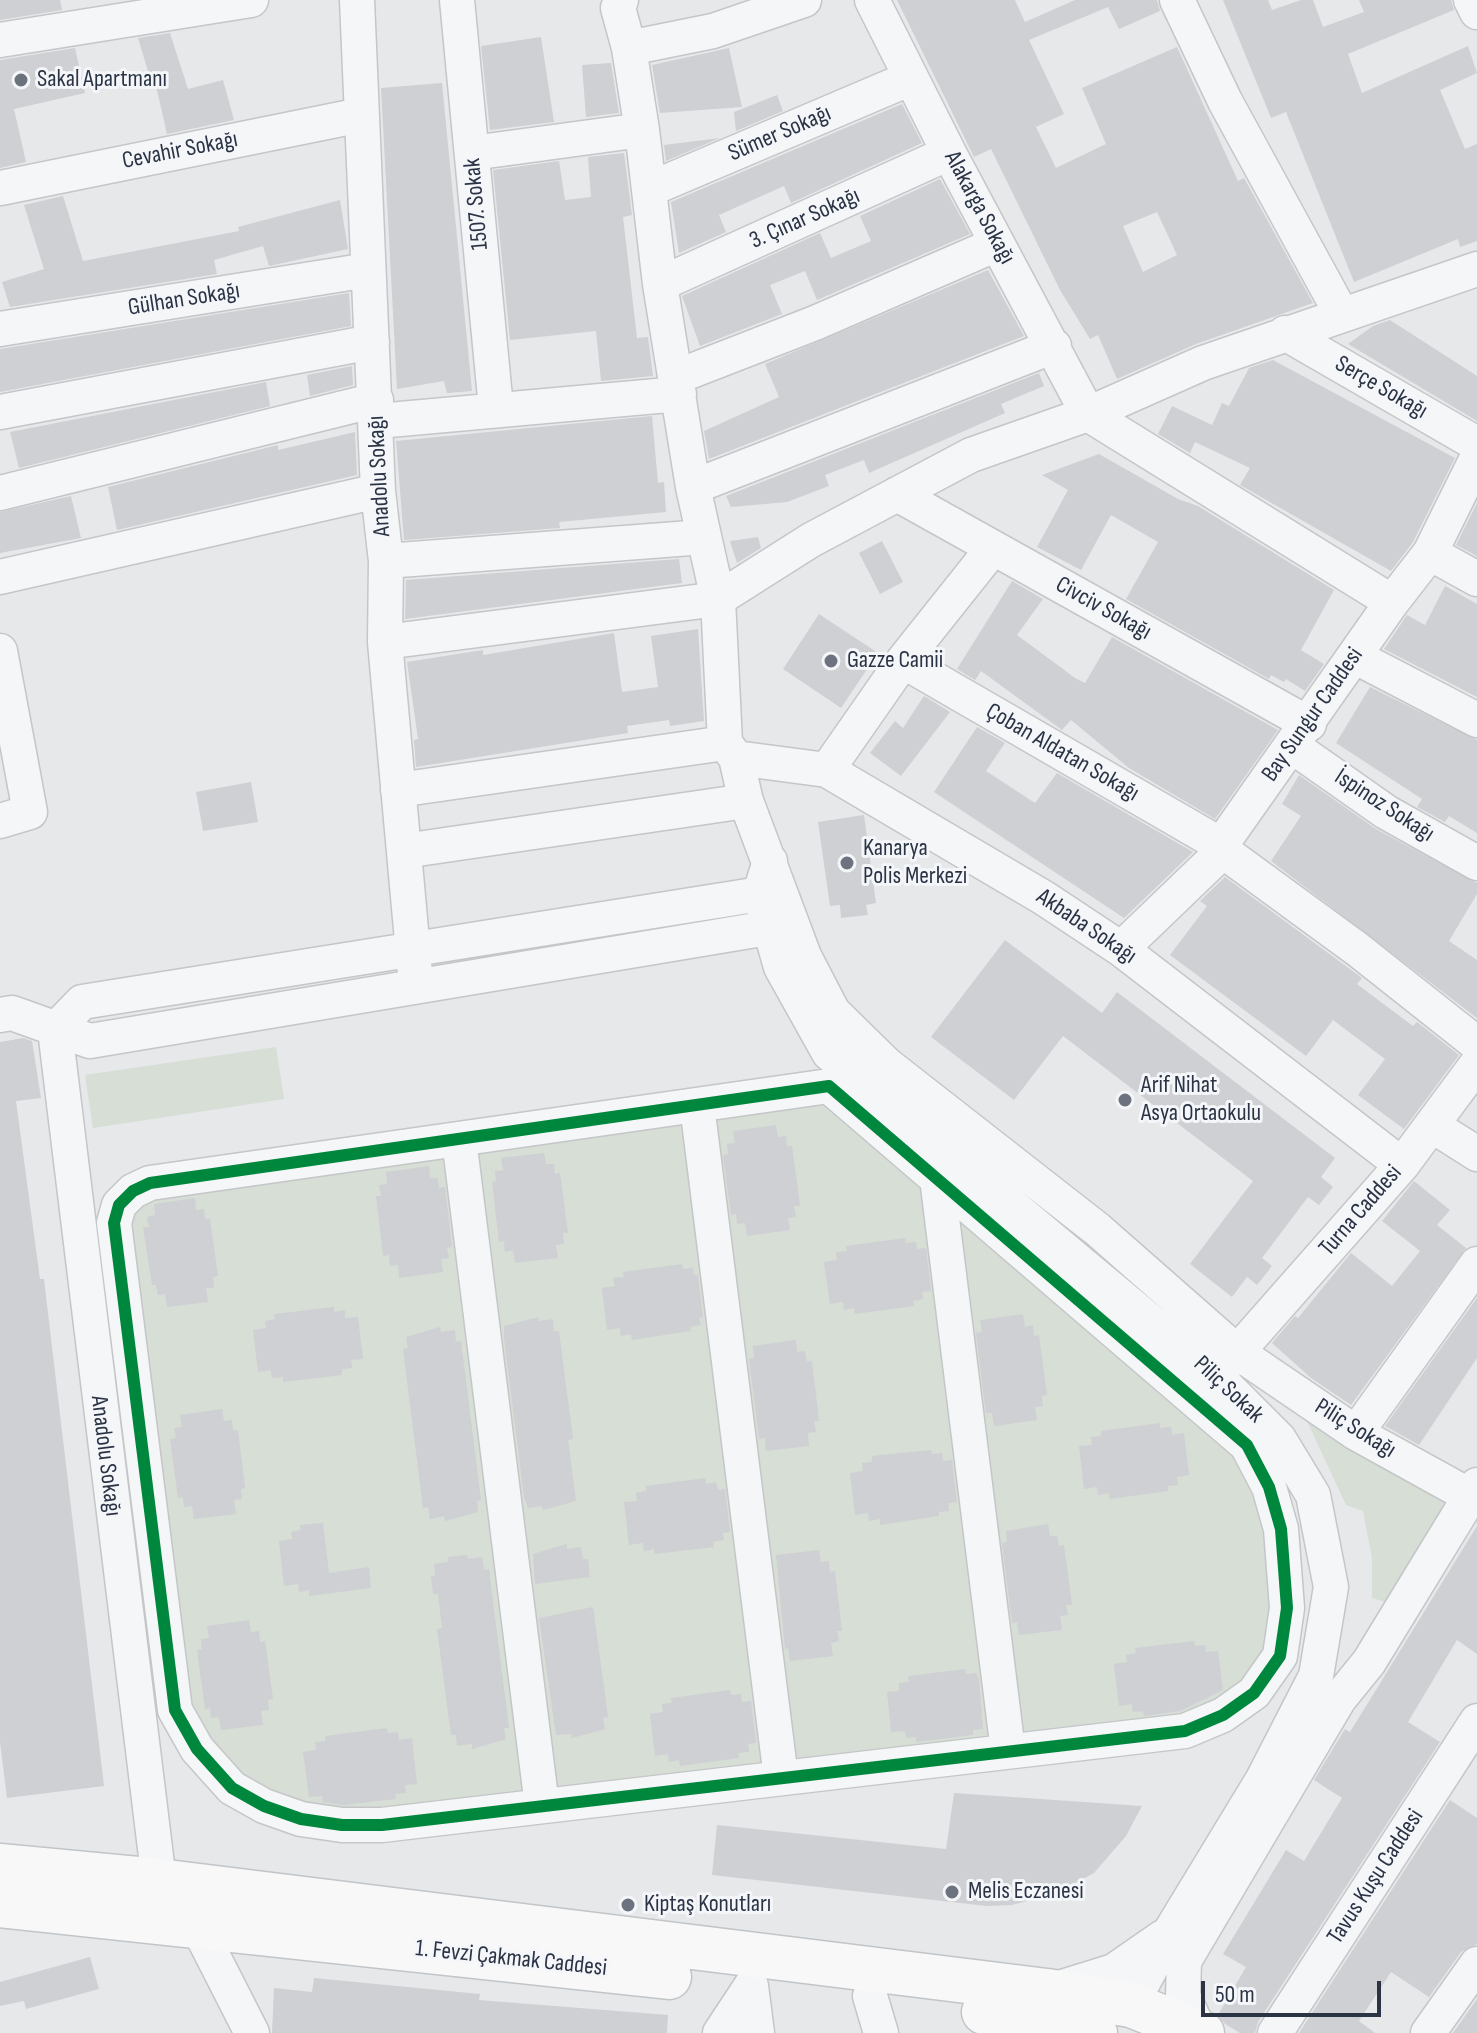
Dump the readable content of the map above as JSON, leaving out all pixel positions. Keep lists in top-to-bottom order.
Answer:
{
  "streets": {
    "main road": ["1. Fevzi Çakmak Caddesi"],
    "street": [
      "Sümer Sokağı",
      "Cevahir Sokağı",
      "1507. Sokak",
      "Alakarga Sokağı",
      "3. Çınar Sokağı",
      "Gülhan Sokağı",
      "Serçe Sokağı",
      "Anadolu Sokağı",
      "Civciv Sokağı",
      "Bay Sungur Caddesi",
      "Çoban Aldatan Sokağı",
      "İspinoz Sokağı",
      "Akbaba Sokağı",
      "Turna Caddesi",
      "Piliç Sokak",
      "Piliç Sokağı",
      "Tavus Kuşu Caddesi"
    ]
  },
  "crossings": [
    ["Sümer Sokağı", "Alakarga Sokağı"],
    ["Sümer Sokağı", "Piliç Sokak"],
    ["Cevahir Sokağı", "Anadolu Sokağı"],
    ["Alakarga Sokağı", "3. Çınar Sokağı"],
    ["3. Çınar Sokağı", "Piliç Sokak"],
    ["Gülhan Sokağı", "Anadolu Sokağı"],
    ["Anadolu Sokağı", "Akbaba Sokağı"],
    ["Civciv Sokağı", "Bay Sungur Caddesi"],
    ["Civciv Sokağı", "İspinoz Sokağı"],
    ["Bay Sungur Caddesi", "Çoban Aldatan Sokağı"],
    ["Bay Sungur Caddesi", "İspinoz Sokağı"],
    ["Bay Sungur Caddesi", "Akbaba Sokağı"],
    ["Akbaba Sokağı", "Turna Caddesi"],
    ["Akbaba Sokağı", "Piliç Sokak"],
    ["Turna Caddesi", "Piliç Sokak"],
    ["Turna Caddesi", "Piliç Sokağı"],
    ["Piliç Sokak", "Piliç Sokağı"]
  ],
  "places": [
    "Sakal Apartmanı",
    "Gazze Camii",
    "Kanarya Polis Merkezi",
    "Arif Nihat Asya Ortaokulu",
    "Melis Eczanesi",
    "Kiptaş Konutları"
  ],
  "scale_bar": "50 m"
}
